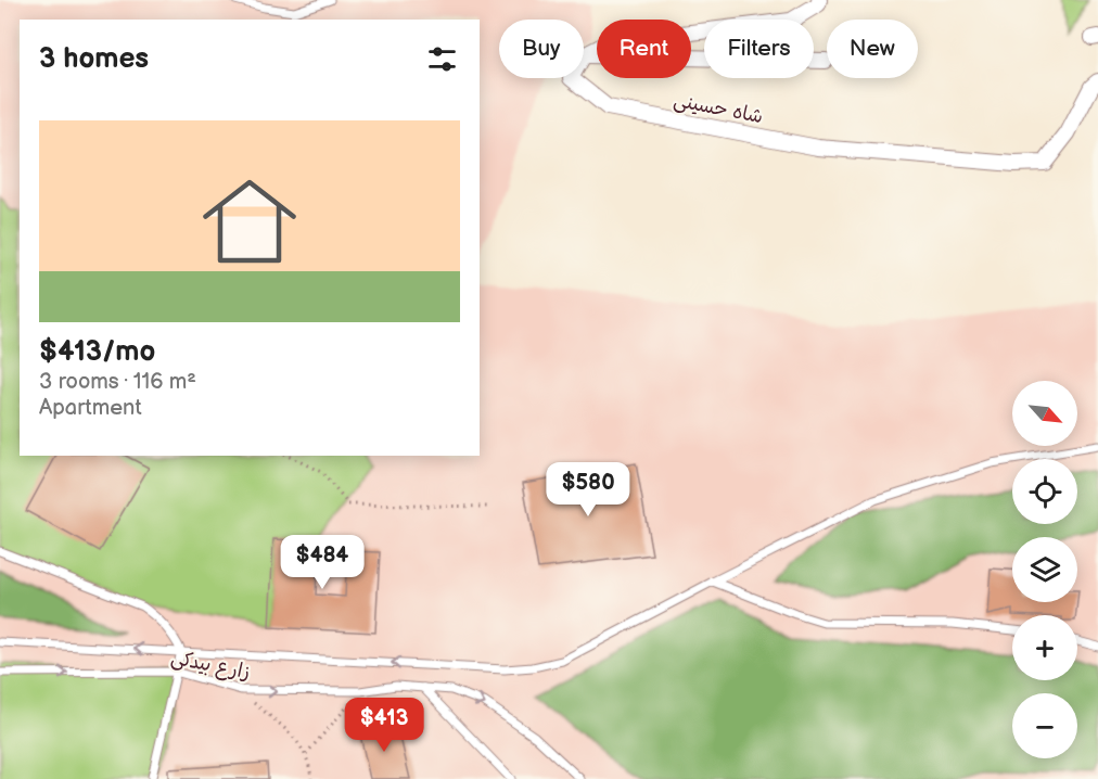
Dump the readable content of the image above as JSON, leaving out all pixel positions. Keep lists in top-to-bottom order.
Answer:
{
  "streets": {
    "street": ["شاه حسینی"],
    "lane": ["زارع بیدکی"]
  },
  "north": "bottom right",
  "page": {
    "chip": [
      "Buy",
      "Rent",
      "Filters",
      "New"
    ],
    "heading": "3 homes",
    "list": [
      {
        "name": "$413/mo",
        "note": "3 rooms · 116 m² · Apartment"
      }
    ],
    "map_buttons": ["+", "−"],
    "price": ["$580", "$484", "$413"]
  }
}
